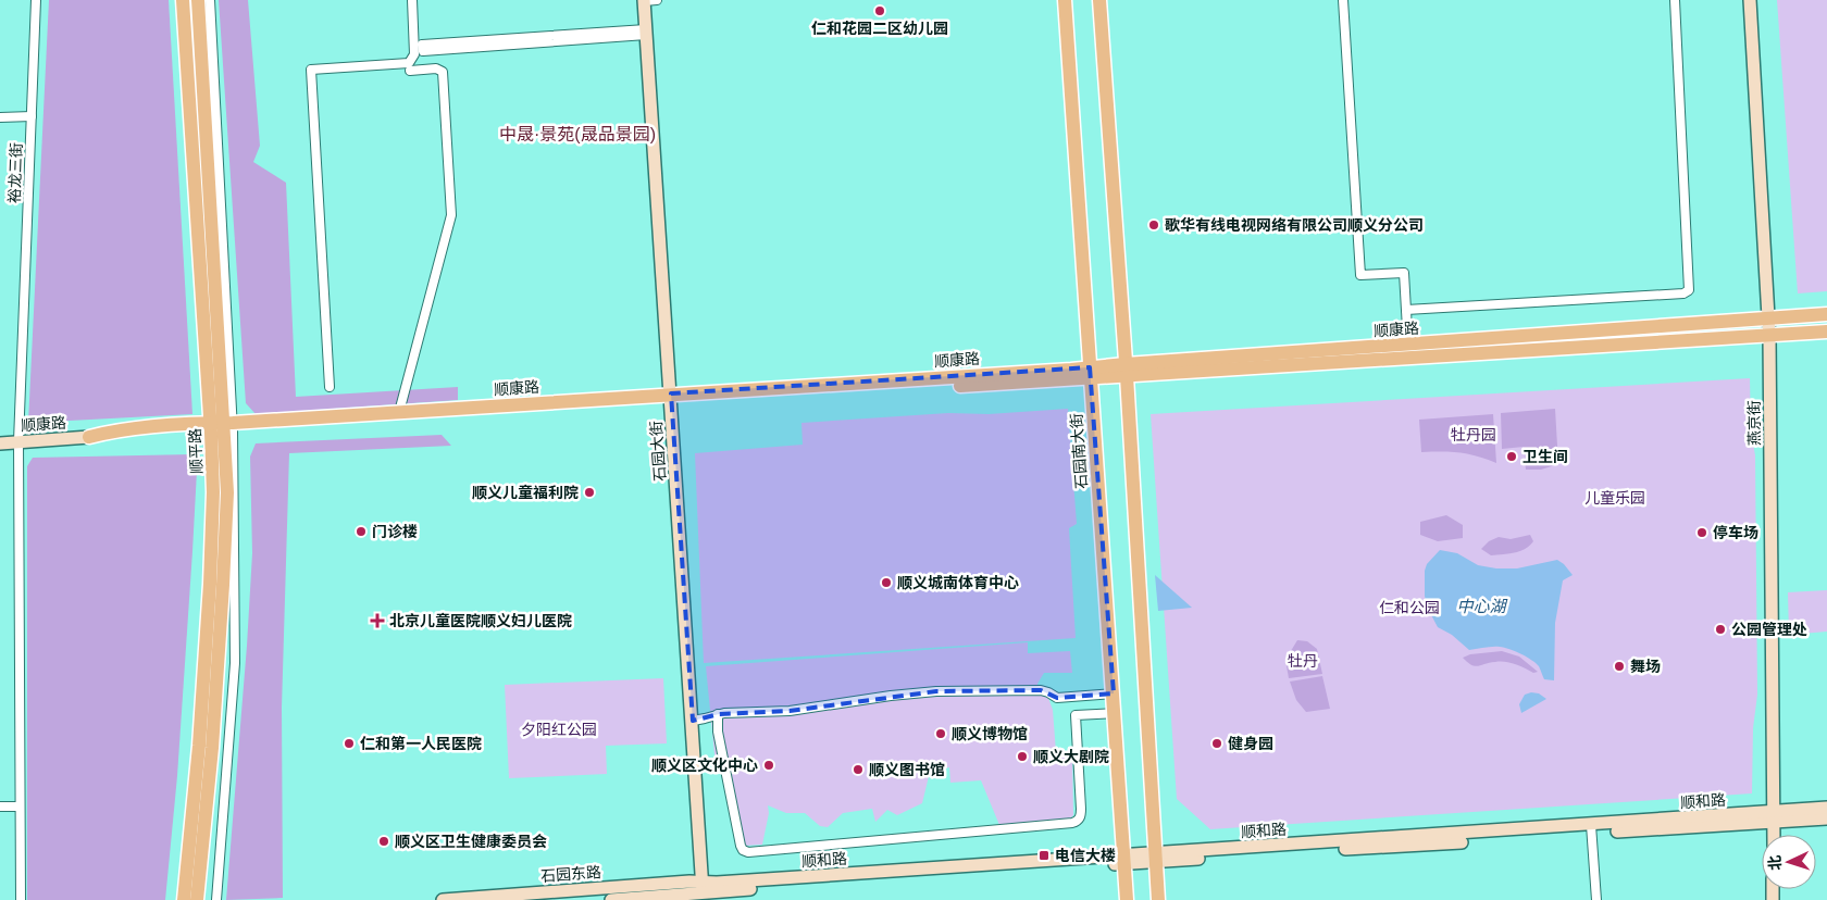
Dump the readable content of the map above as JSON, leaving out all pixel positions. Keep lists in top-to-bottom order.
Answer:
{
  "streets": {
    "main road": [
      "顺康路",
      "燕京街",
      "顺平路",
      "石园大街",
      "石园南大街",
      "顺和路",
      "石园东路"
    ],
    "street": ["裕龙三街"]
  },
  "crossings": [
    ["裕龙三街", "顺康路"],
    ["顺康路", "燕京街"],
    ["顺康路", "顺平路"],
    ["顺康路", "石园大街"],
    ["顺康路", "石园南大街"],
    ["燕京街", "顺和路"],
    ["石园大街", "顺和路"],
    ["石园大街", "石园东路"],
    ["石园南大街", "顺和路"],
    ["顺和路", "石园东路"]
  ],
  "districts": ["中晟·景苑(晟品景园)"],
  "water": ["中心湖"],
  "parks": [
    "牡丹园",
    "儿童乐园",
    "仁和公园",
    "牡丹",
    "夕阳红公园"
  ],
  "places": {
    "other": [
      "仁和花园二区幼儿园",
      "歌华有线电视网络有限公司顺义分公司",
      "卫生间",
      "顺义儿童福利院",
      "门诊楼",
      "停车场",
      "顺义城南体育中心",
      "公园管理处",
      "舞场",
      "顺义博物馆",
      "仁和第一人民医院",
      "健身园",
      "顺义大剧院",
      "顺义区文化中心",
      "顺义图书馆",
      "顺义区卫生健康委员会"
    ],
    "health": ["北京儿童医院顺义妇儿医院"],
    "transit": ["电信大楼"]
  },
  "north": "left"
}
